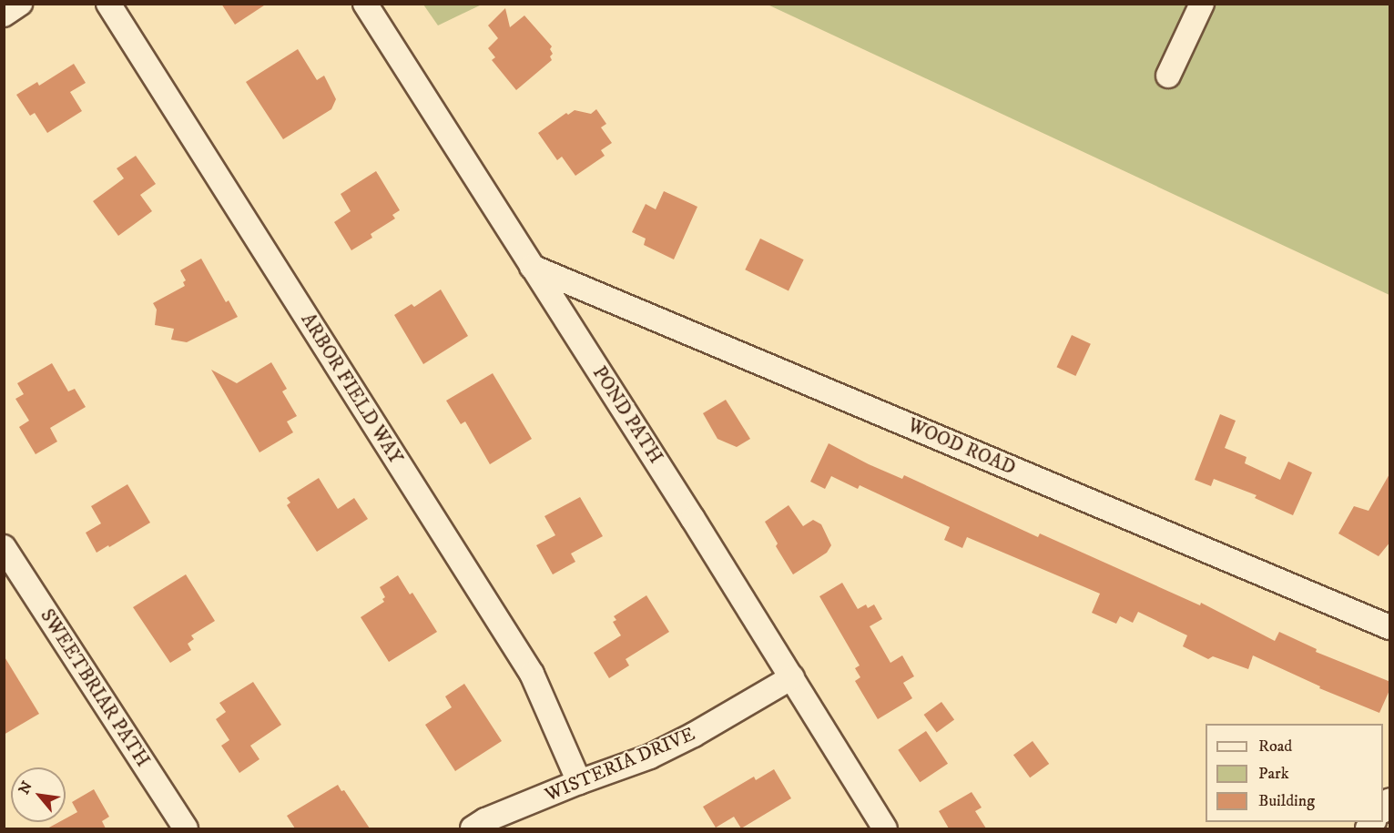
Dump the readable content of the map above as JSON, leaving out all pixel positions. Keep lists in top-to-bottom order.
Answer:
{
  "streets": {
    "street": [
      "ARBOR FIELD WAY",
      "POND PATH",
      "WOOD ROAD",
      "SWEETBRIAR PATH",
      "WISTERIA DRIVE"
    ]
  },
  "crossings": [
    ["ARBOR FIELD WAY", "WISTERIA DRIVE"],
    ["POND PATH", "WOOD ROAD"],
    ["POND PATH", "WISTERIA DRIVE"]
  ],
  "legend": ["Road", "Park", "Building"],
  "north": "top left"
}
